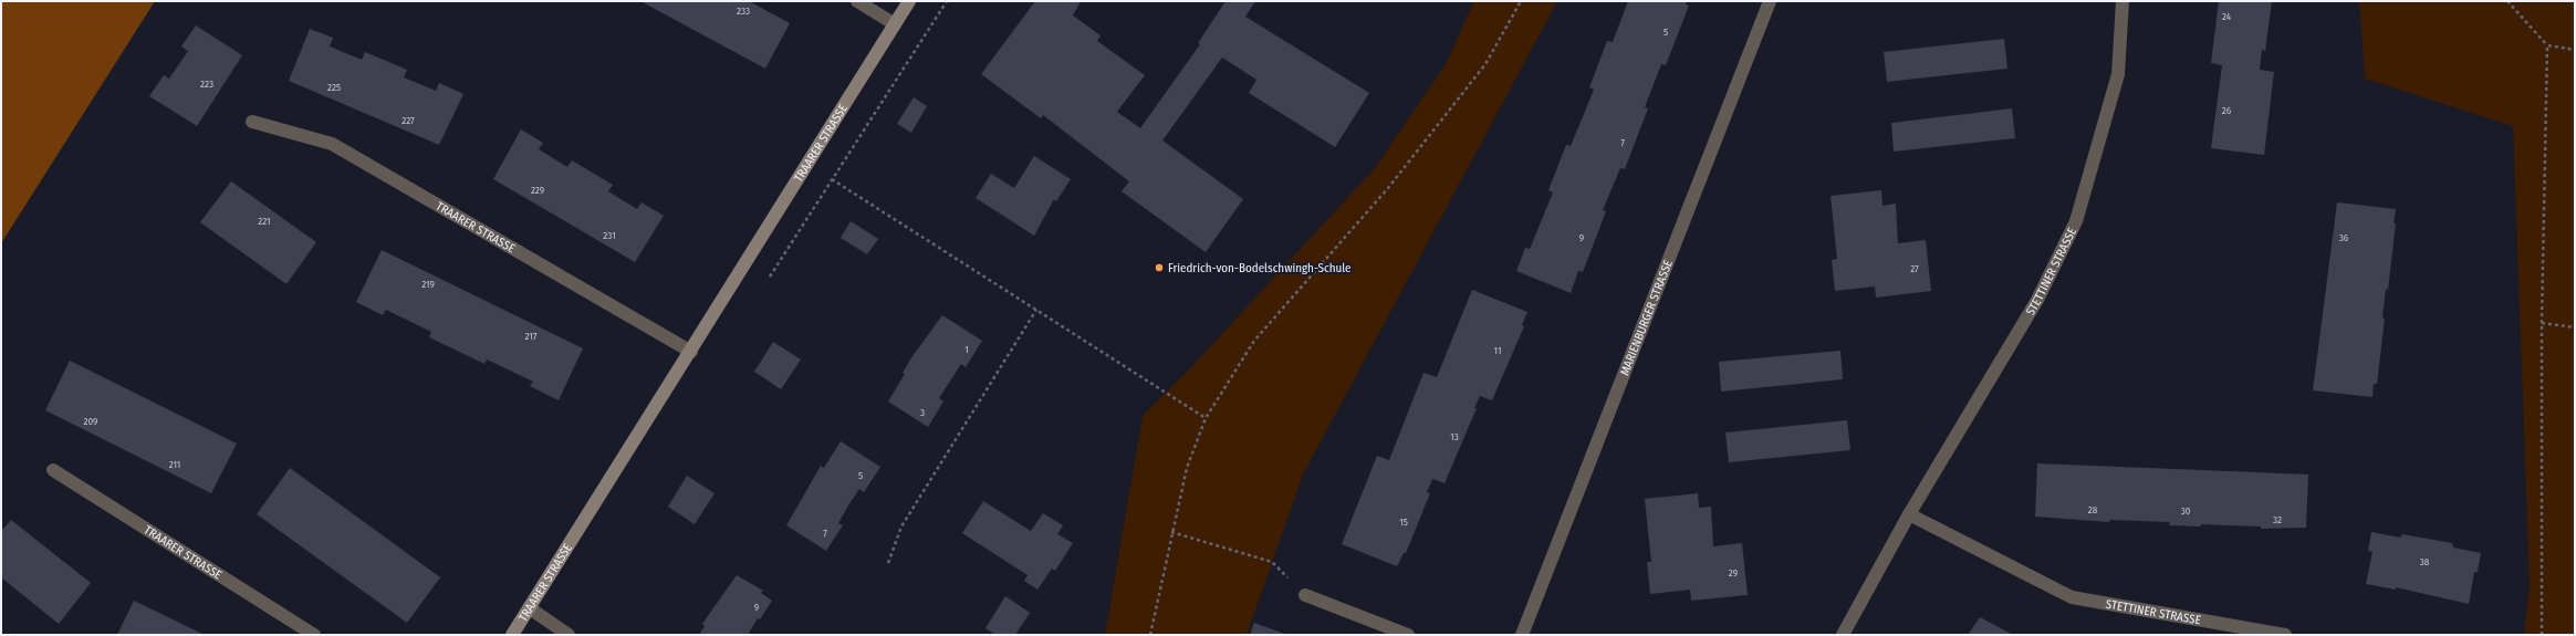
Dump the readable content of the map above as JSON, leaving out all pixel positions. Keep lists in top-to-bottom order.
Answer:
{
  "streets": {
    "street": ["TRAARER STRASSE", "STETTINER STRASSE", "MARIENBURGER STRASSE"]
  },
  "places": ["Friedrich-von-Bodelschwingh-Schule"],
  "house_numbers": [
    "233",
    "24",
    "5",
    "223",
    "225",
    "26",
    "227",
    "7",
    "229",
    "221",
    "231",
    "9",
    "36",
    "27",
    "219",
    "217",
    "1",
    "11",
    "3",
    "209",
    "13",
    "211",
    "5",
    "28",
    "30",
    "32",
    "15",
    "7",
    "38",
    "29",
    "9"
  ]
}
